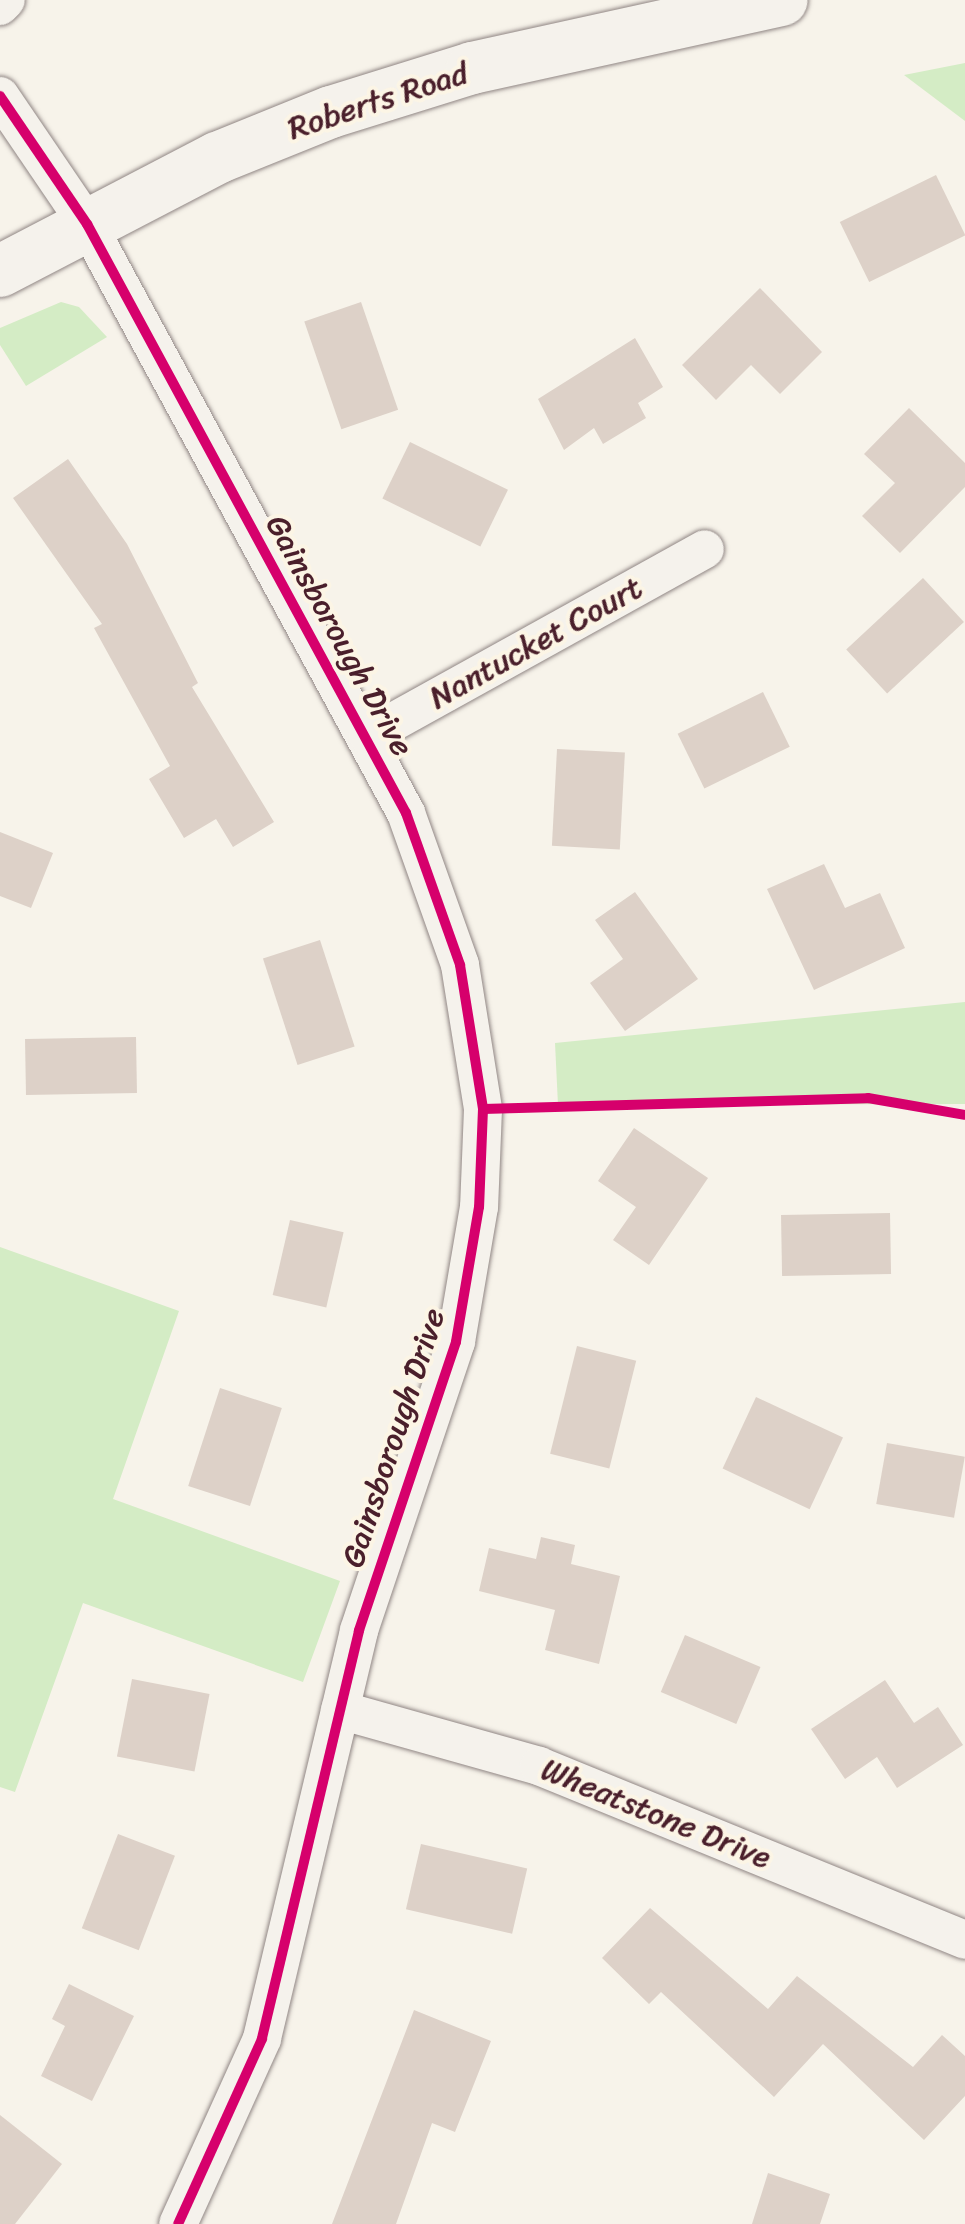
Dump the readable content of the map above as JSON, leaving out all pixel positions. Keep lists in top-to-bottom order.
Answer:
{
  "streets": {
    "main road": ["Roberts Road"],
    "street": ["Gainsborough Drive", "Nantucket Court", "Wheatstone Drive"]
  },
  "crossings": [
    ["Roberts Road", "Gainsborough Drive"],
    ["Gainsborough Drive", "Nantucket Court"],
    ["Gainsborough Drive", "Wheatstone Drive"]
  ]
}
